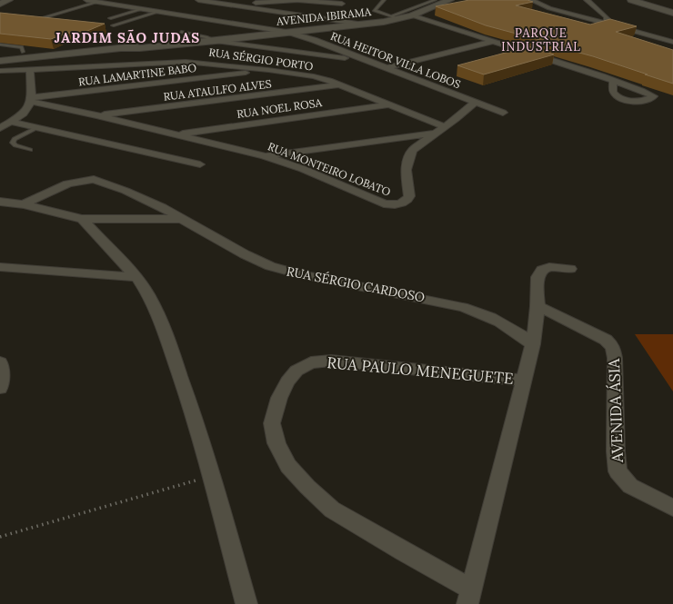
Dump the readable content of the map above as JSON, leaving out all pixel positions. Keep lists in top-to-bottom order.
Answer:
{
  "streets": {
    "main road": ["AVENIDA IBIRAMA"],
    "street": [
      "RUA SÉRGIO PORTO",
      "RUA HEITOR VILLA LOBOS",
      "RUA LAMARTINE BABO",
      "RUA ATAULFO ALVES",
      "RUA NOEL ROSA",
      "RUA MONTEIRO LOBATO",
      "RUA SÉRGIO CARDOSO",
      "RUA PAULO MENEGUETE",
      "AVENIDA ÁSIA"
    ]
  },
  "crossings": [
    ["AVENIDA IBIRAMA", "RUA HEITOR VILLA LOBOS"],
    ["RUA SÉRGIO PORTO", "RUA LAMARTINE BABO"],
    ["RUA SÉRGIO PORTO", "RUA ATAULFO ALVES"],
    ["RUA SÉRGIO PORTO", "RUA NOEL ROSA"],
    ["RUA SÉRGIO PORTO", "RUA MONTEIRO LOBATO"],
    ["RUA HEITOR VILLA LOBOS", "RUA MONTEIRO LOBATO"],
    ["RUA LAMARTINE BABO", "RUA MONTEIRO LOBATO"],
    ["RUA ATAULFO ALVES", "RUA MONTEIRO LOBATO"],
    ["RUA NOEL ROSA", "RUA MONTEIRO LOBATO"]
  ],
  "districts": ["PARQUE INDUSTRIAL", "JARDIM SÃO JUDAS"]
}
